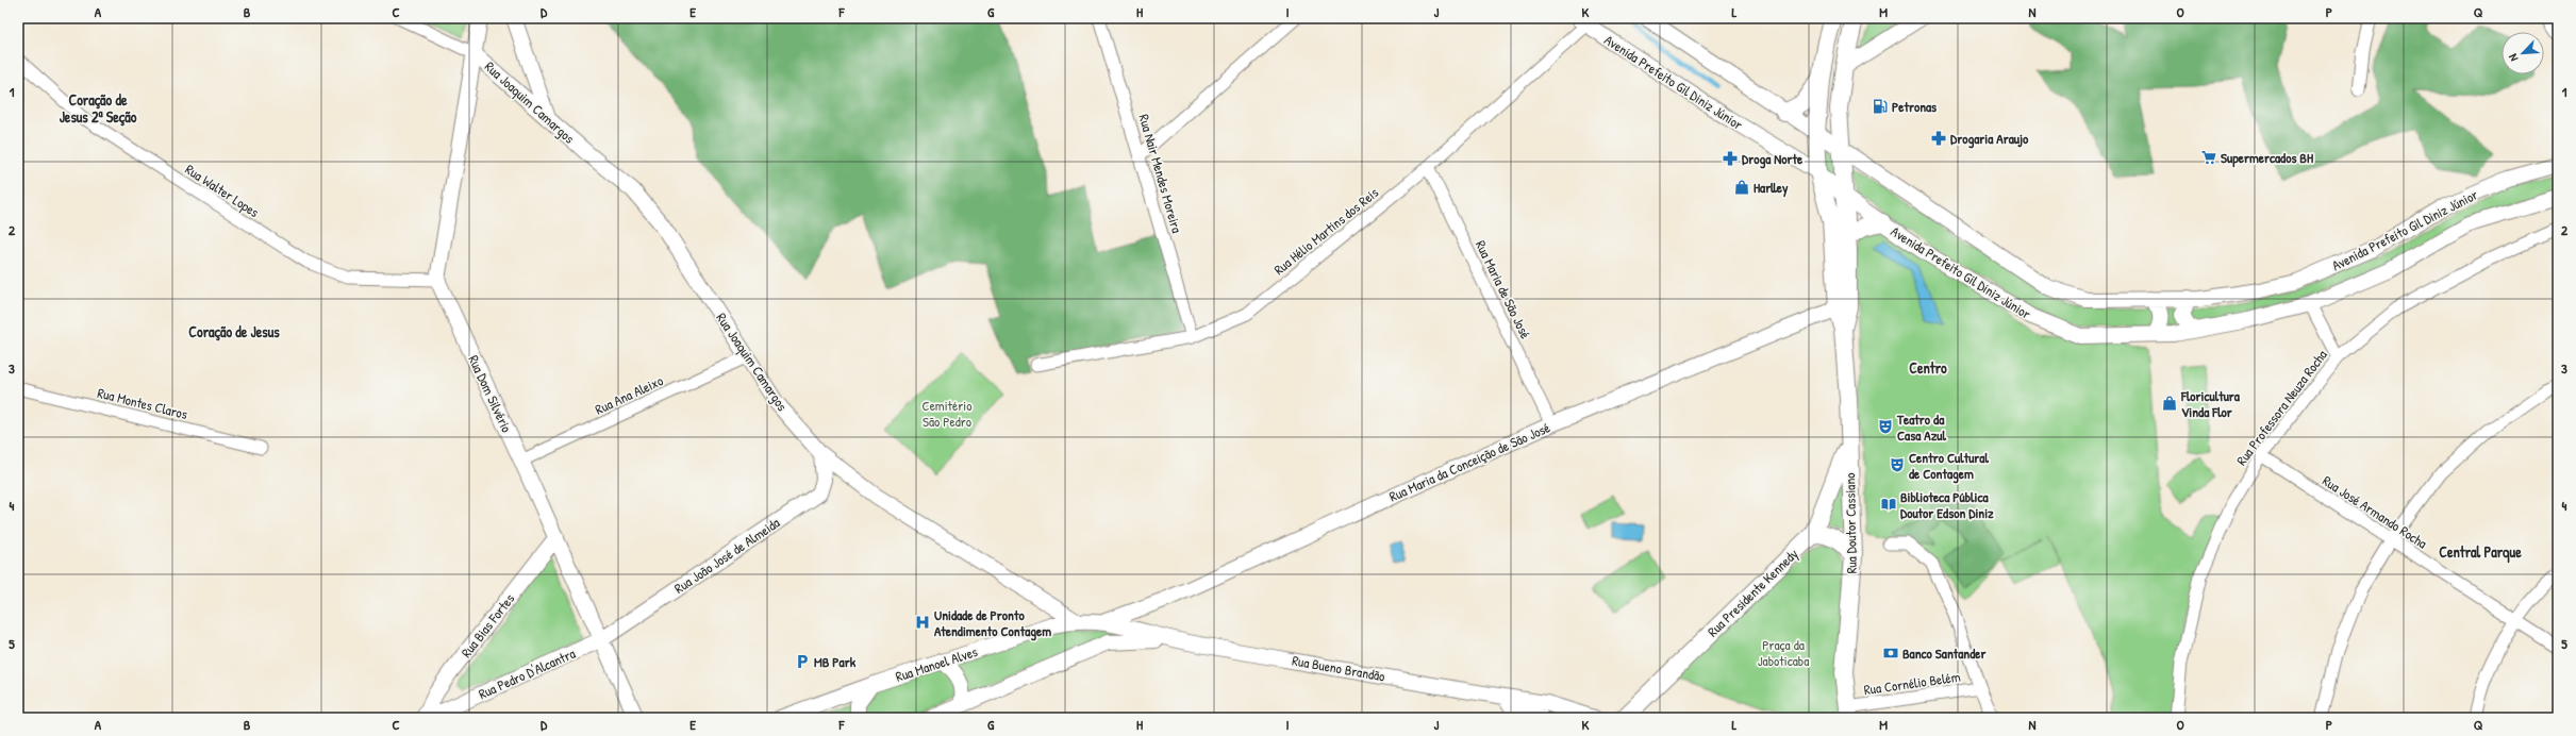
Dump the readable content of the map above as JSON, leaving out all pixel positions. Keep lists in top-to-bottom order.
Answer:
{
  "streets": {
    "main road": ["Rua Doutor Cassiano", "Rua Presidente Kennedy"],
    "street": [
      "Avenida Prefeito Gil Diniz Júnior",
      "Rua Joaquim Camargos",
      "Rua Nair Mendes Moreira",
      "Rua Walter Lopes",
      "Rua Hélio Martins dos Reis",
      "Rua Maria de São José",
      "Rua Dom Silvério",
      "Rua Ana Aleixo",
      "Rua Montes Claros",
      "Rua Professora Neuza Rocha",
      "Rua Maria da Conceição de São José",
      "Rua José Armando Rocha",
      "Rua João José de Almeida",
      "Rua Bias Fortes",
      "Rua Manoel Alves",
      "Rua Bueno Brandão",
      "Rua Pedro D'Alcantra",
      "Rua Cornélio Belém"
    ]
  },
  "crossings": [
    ["Avenida Prefeito Gil Diniz Júnior", "Rua Hélio Martins dos Reis"],
    ["Avenida Prefeito Gil Diniz Júnior", "Rua Doutor Cassiano"],
    ["Rua Joaquim Camargos", "Rua Ana Aleixo"],
    ["Rua Joaquim Camargos", "Rua João José de Almeida"],
    ["Rua Joaquim Camargos", "Rua Manoel Alves"],
    ["Rua Nair Mendes Moreira", "Rua Hélio Martins dos Reis"],
    ["Rua Walter Lopes", "Rua Dom Silvério"],
    ["Rua Hélio Martins dos Reis", "Rua Maria de São José"],
    ["Rua Maria de São José", "Rua Maria da Conceição de São José"],
    ["Rua Dom Silvério", "Rua Ana Aleixo"],
    ["Rua Dom Silvério", "Rua João José de Almeida"],
    ["Rua Dom Silvério", "Rua Bias Fortes"],
    ["Rua Dom Silvério", "Rua Pedro D'Alcantra"],
    ["Rua Professora Neuza Rocha", "Rua José Armando Rocha"],
    ["Rua Maria da Conceição de São José", "Rua Doutor Cassiano"],
    ["Rua Maria da Conceição de São José", "Rua Manoel Alves"],
    ["Rua Doutor Cassiano", "Rua Presidente Kennedy"],
    ["Rua Doutor Cassiano", "Rua Cornélio Belém"],
    ["Rua João José de Almeida", "Rua Pedro D'Alcantra"],
    ["Rua Manoel Alves", "Rua Bueno Brandão"]
  ],
  "districts": [
    "Coração de Jesus 2ª Seção",
    "Coração de Jesus",
    "Centro",
    "Central Parque"
  ],
  "parks": ["Cemitério São Pedro", "Praça da Jaboticaba"],
  "places": {
    "fuel station": ["Petronas"],
    "pharmacy": ["Drogaria Araujo", "Droga Norte"],
    "supermarket": ["Supermercados BH"],
    "shop": ["Harlley", "Floricultura Vinda Flor"],
    "theatre": ["Teatro da Casa Azul", "Centro Cultural de Contagem"],
    "library": ["Biblioteca Pública Doutor Edson Diniz"],
    "hospital": ["Unidade de Pronto Atendimento Contagem"],
    "bank": ["Banco Santander"],
    "parking": ["MB Park"]
  },
  "north": "bottom left",
  "grid": {
    "columns": [
      "A",
      "B",
      "C",
      "D",
      "E",
      "F",
      "G",
      "H",
      "I",
      "J",
      "K",
      "L",
      "M",
      "N",
      "O",
      "P",
      "Q"
    ],
    "rows": [
      "1",
      "2",
      "3",
      "4",
      "5"
    ]
  }
}
